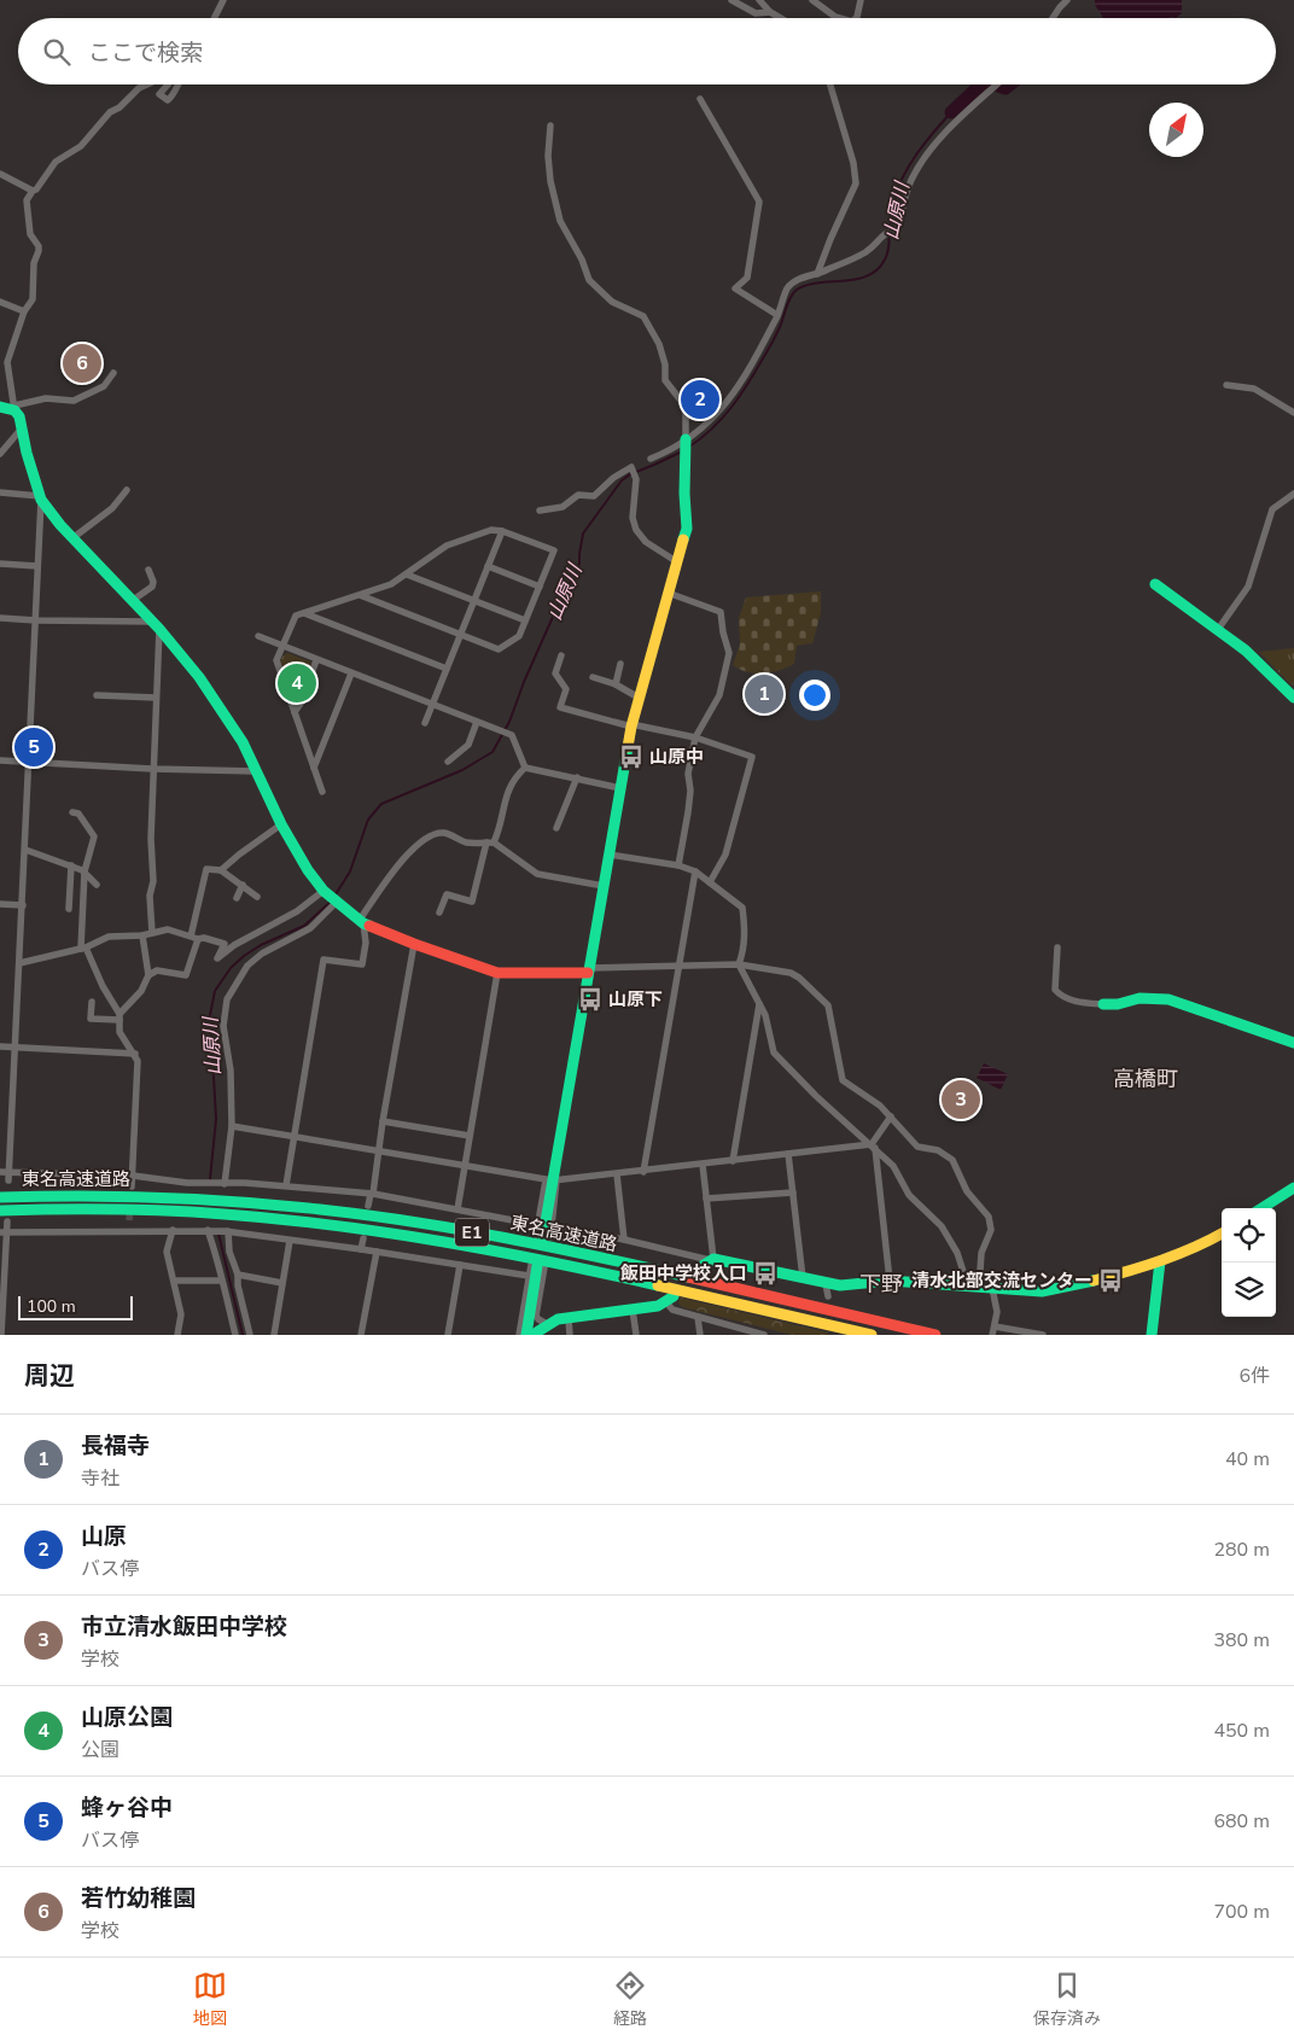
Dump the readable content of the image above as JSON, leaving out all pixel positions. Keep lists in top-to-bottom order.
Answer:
{
  "streets": {
    "main road": ["東名高速道路", "E1"]
  },
  "districts": ["高橋町", "下野"],
  "water": ["山原川"],
  "places": {
    "bus stop": [
      "山原中",
      "山原下",
      "飯田中学校入口",
      "清水北部交流センター"
    ]
  },
  "scale_bar": "100 m",
  "north": "top right",
  "page": {
    "search": "ここで検索",
    "pins": [
      "6",
      "2",
      "4",
      "1",
      "5",
      "3"
    ],
    "scale": "100 m",
    "heading": ["周辺", "6件"],
    "list": [
      {
        "mark": "1",
        "name": "長福寺",
        "note": "寺社",
        "value": "40 m"
      },
      {
        "mark": "2",
        "name": "山原",
        "note": "バス停",
        "value": "280 m"
      },
      {
        "mark": "3",
        "name": "市立清水飯田中学校",
        "note": "学校",
        "value": "380 m"
      },
      {
        "mark": "4",
        "name": "山原公園",
        "note": "公園",
        "value": "450 m"
      },
      {
        "mark": "5",
        "name": "蜂ヶ谷中",
        "note": "バス停",
        "value": "680 m"
      },
      {
        "mark": "6",
        "name": "若竹幼稚園",
        "note": "学校",
        "value": "700 m"
      }
    ],
    "nav": ["地図", "経路", "保存済み"]
  }
}
